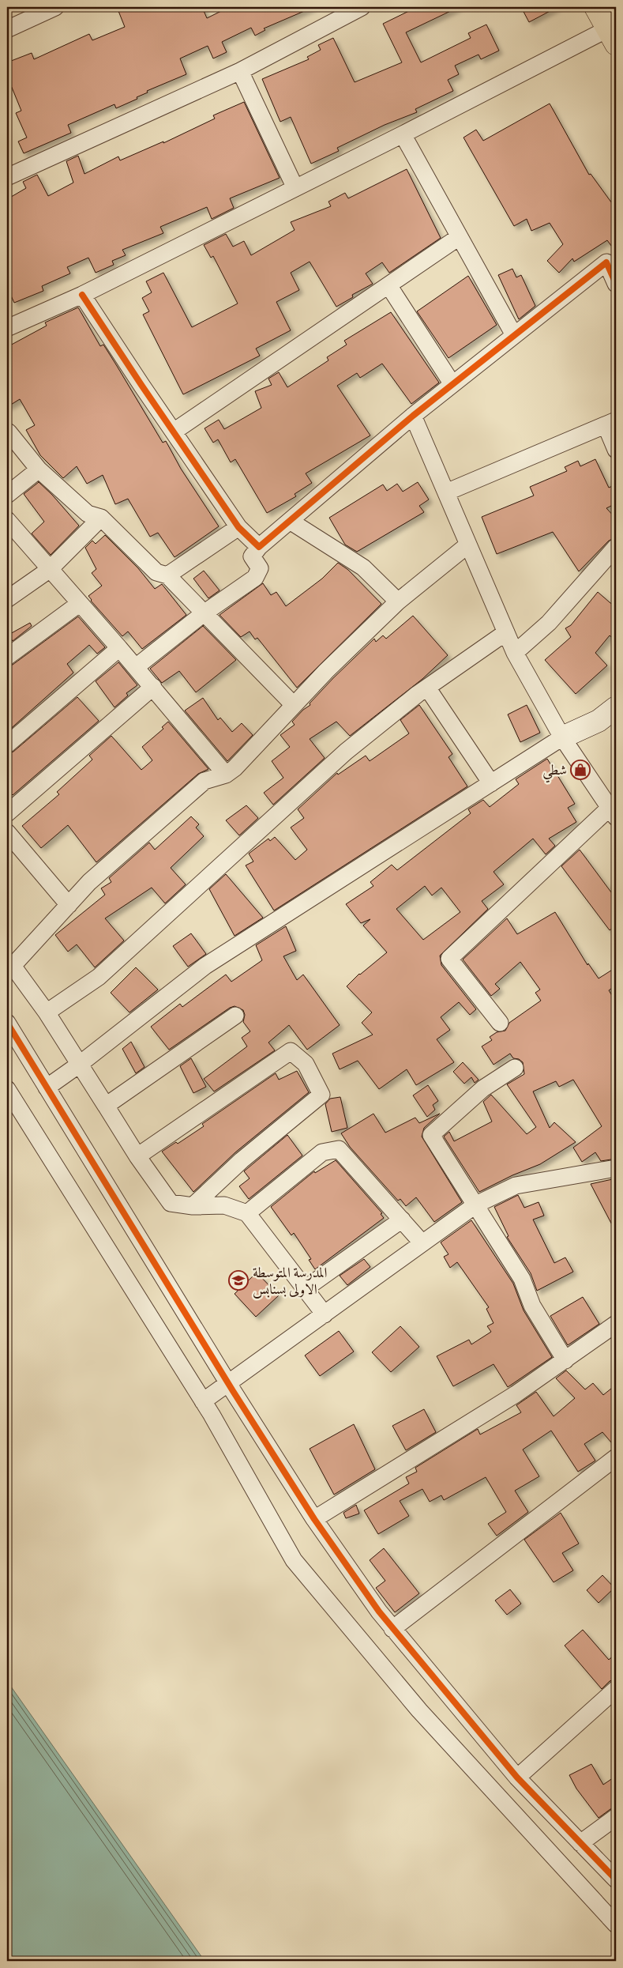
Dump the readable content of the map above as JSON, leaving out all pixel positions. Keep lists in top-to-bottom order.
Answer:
{
  "places": {
    "shop": ["شطي"],
    "school or university": ["المدرسة المتوسطة الاولى بسنابس"]
  }
}
